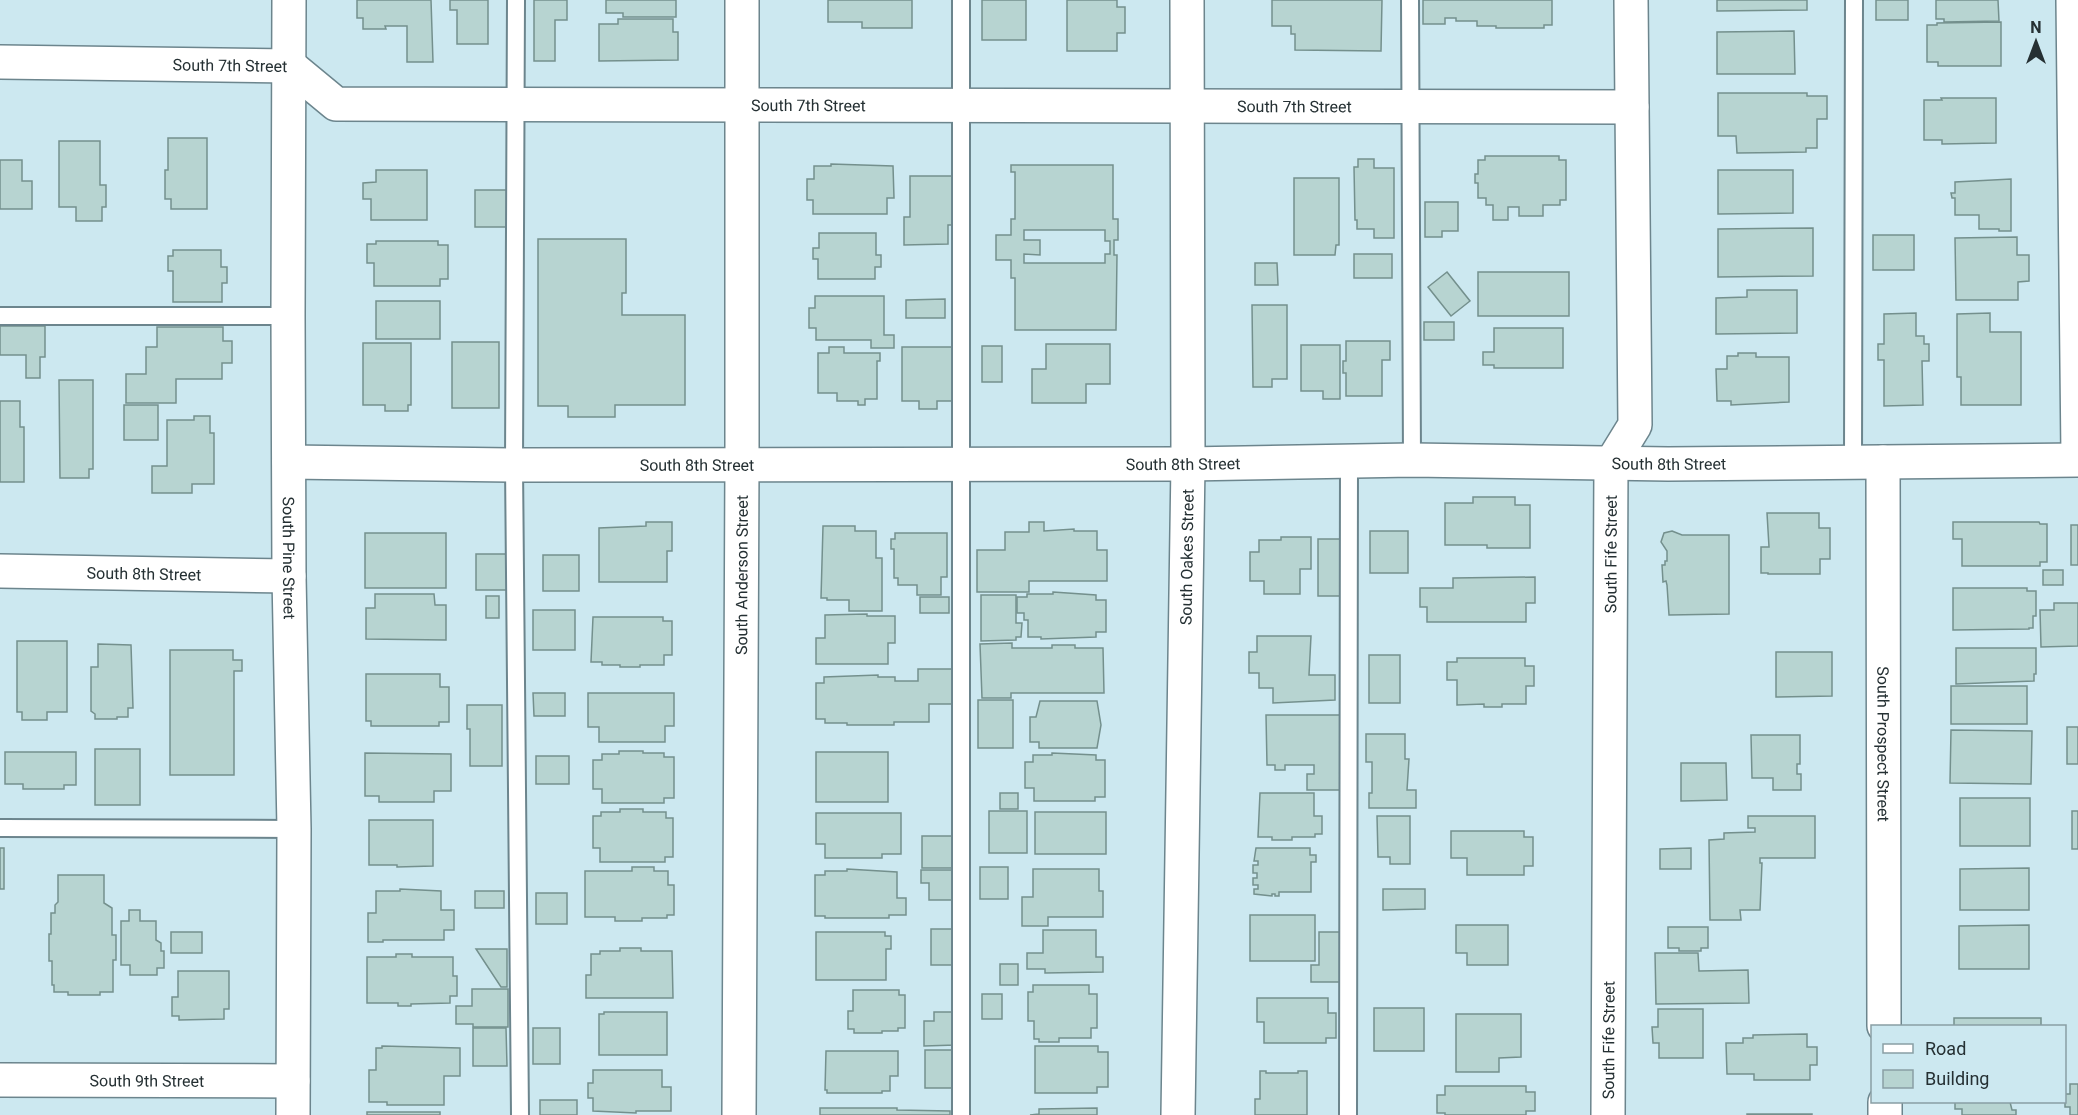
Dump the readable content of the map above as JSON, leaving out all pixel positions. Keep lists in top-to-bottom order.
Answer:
{
  "streets": {
    "street": [
      "South 7th Street",
      "South 8th Street",
      "South Fife Street",
      "South Pine Street",
      "South Oakes Street",
      "South Anderson Street",
      "South Prospect Street",
      "South 9th Street"
    ]
  },
  "crossings": [
    ["South 7th Street", "South Pine Street"],
    ["South 7th Street", "South Oakes Street"],
    ["South 7th Street", "South Anderson Street"],
    ["South 8th Street", "South Fife Street"],
    ["South 8th Street", "South Pine Street"],
    ["South 8th Street", "South Oakes Street"],
    ["South 8th Street", "South Anderson Street"],
    ["South 8th Street", "South Prospect Street"],
    ["South Pine Street", "South 9th Street"]
  ],
  "legend": ["Road", "Building"],
  "north": "top"
}
